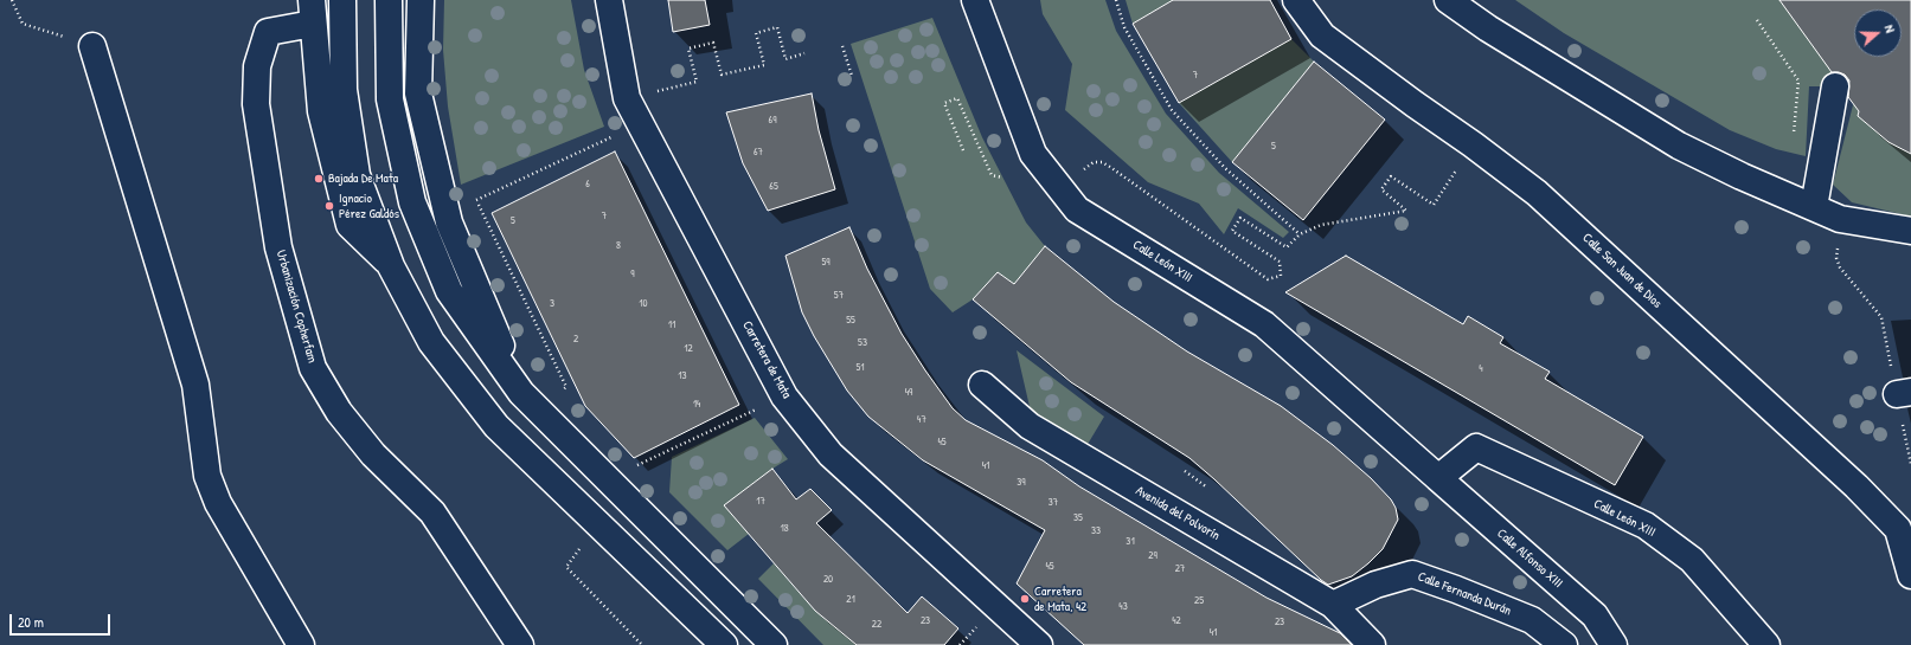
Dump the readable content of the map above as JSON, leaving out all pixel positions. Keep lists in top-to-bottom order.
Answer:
{
  "streets": {
    "street": [
      "Calle León XIII",
      "Calle San Juan de Dios",
      "Urbanización Copherfam",
      "Carretera de Mata",
      "Avenida del Polvorín",
      "Calle Alfonso XIII",
      "Calle Fernanda Durán"
    ]
  },
  "crossings": [
    ["Calle León XIII", "Calle Alfonso XIII"],
    ["Avenida del Polvorín", "Calle Fernanda Durán"]
  ],
  "places": ["Bajada De Mata", "Ignacio Pérez Galdós", "Carretera de Mata, 42"],
  "house_numbers": [
    "7",
    "69",
    "5",
    "67",
    "6",
    "65",
    "7",
    "5",
    "8",
    "59",
    "9",
    "57",
    "3",
    "10",
    "55",
    "11",
    "2",
    "53",
    "12",
    "51",
    "4",
    "13",
    "49",
    "14",
    "47",
    "45",
    "41",
    "39",
    "17",
    "37",
    "35",
    "18",
    "33",
    "31",
    "29",
    "45",
    "27",
    "20",
    "21",
    "25",
    "43",
    "23",
    "42",
    "23",
    "22",
    "41"
  ],
  "scale_bar": "20 m",
  "north": "right"
}
